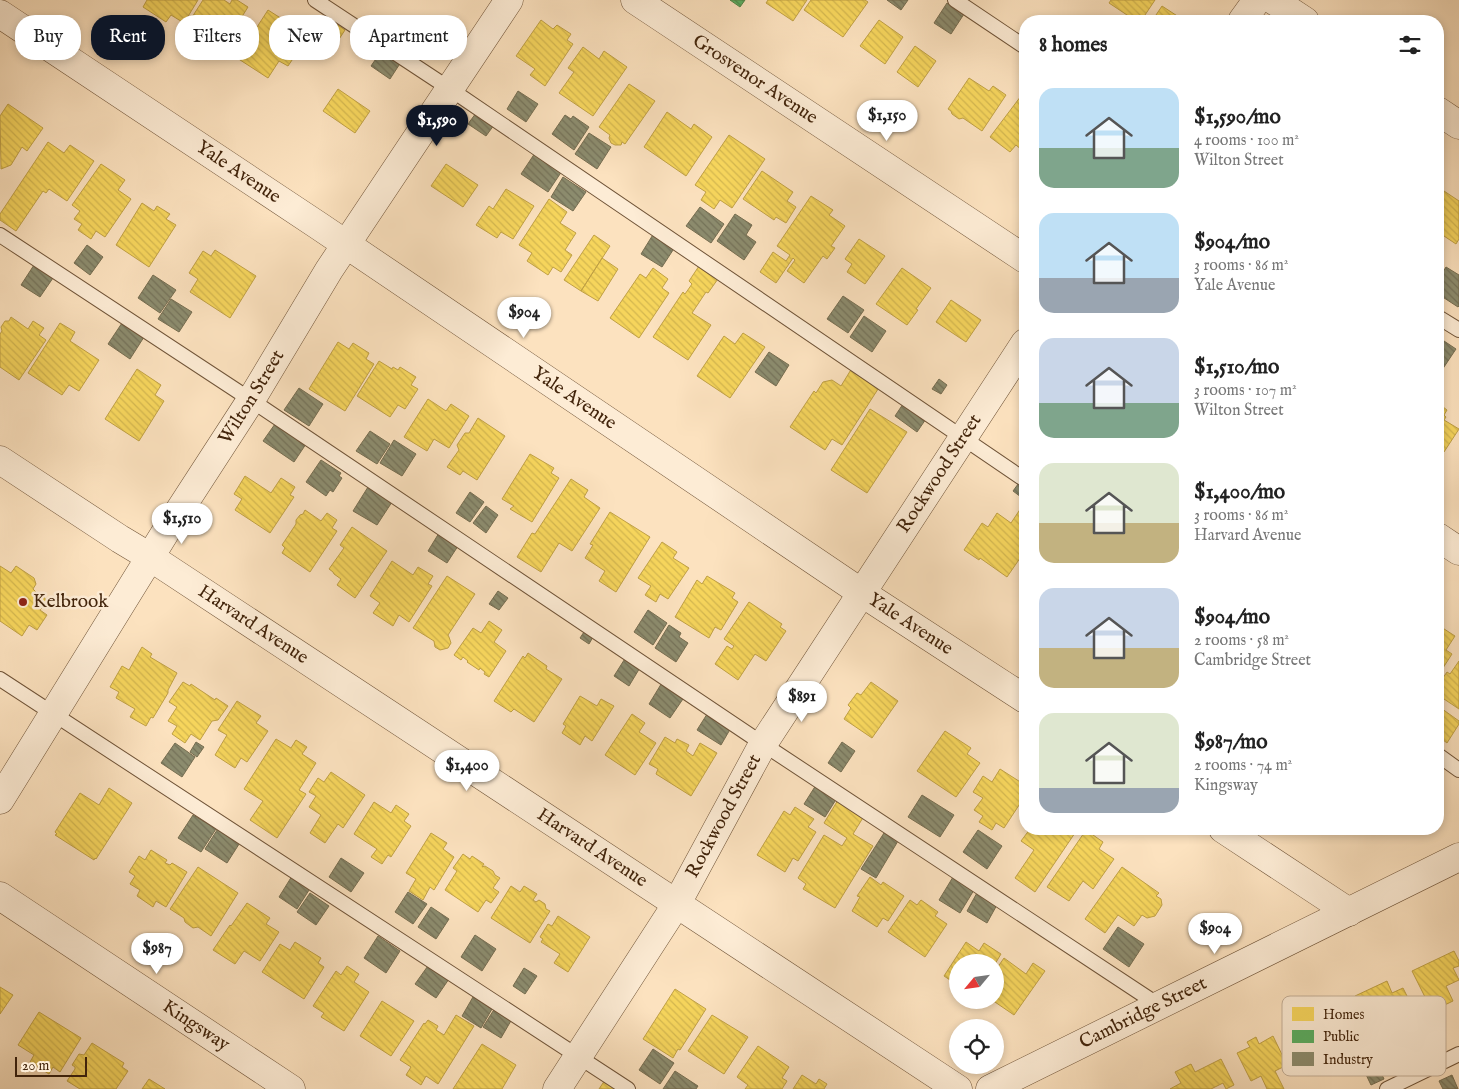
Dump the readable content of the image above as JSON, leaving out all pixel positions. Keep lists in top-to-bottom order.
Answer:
{
  "streets": {
    "street": [
      "Grosvenor Avenue",
      "Yale Avenue",
      "Wilton Street",
      "Rockwood Street",
      "Harvard Avenue",
      "Cambridge Street",
      "Kingsway"
    ]
  },
  "crossings": [
    ["Yale Avenue", "Wilton Street"],
    ["Yale Avenue", "Rockwood Street"],
    ["Wilton Street", "Harvard Avenue"],
    ["Rockwood Street", "Harvard Avenue"]
  ],
  "places": ["Kelbrook"],
  "legend": ["Homes", "Public", "Industry"],
  "scale_bar": "20 m",
  "north": "bottom left",
  "page": {
    "chip": [
      "Buy",
      "Rent",
      "Filters",
      "New",
      "Apartment"
    ],
    "heading": "8 homes",
    "list": [
      {
        "name": "$1,590/mo",
        "note": "4 rooms · 100 m² · Wilton Street"
      },
      {
        "name": "$904/mo",
        "note": "3 rooms · 86 m² · Yale Avenue"
      },
      {
        "name": "$1,510/mo",
        "note": "3 rooms · 107 m² · Wilton Street"
      },
      {
        "name": "$1,400/mo",
        "note": "3 rooms · 86 m² · Harvard Avenue"
      },
      {
        "name": "$904/mo",
        "note": "2 rooms · 58 m² · Cambridge Street"
      },
      {
        "name": "$987/mo",
        "note": "2 rooms · 74 m² · Kingsway"
      }
    ],
    "price": [
      "$1,150",
      "$1,590",
      "$904",
      "$1,510",
      "$891",
      "$1,400",
      "$904",
      "$987"
    ],
    "scale": "20 m"
  }
}
